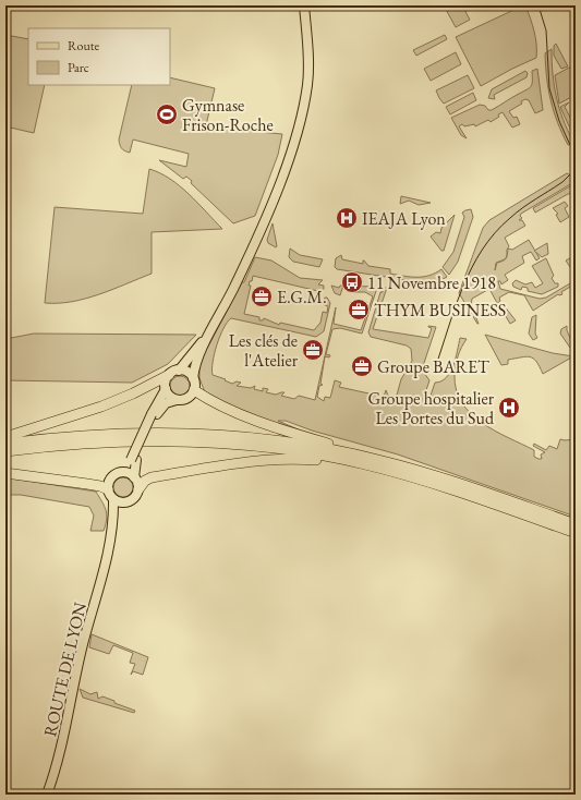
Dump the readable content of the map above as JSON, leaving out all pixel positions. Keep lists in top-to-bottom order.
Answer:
{
  "streets": {
    "main road": ["ROUTE DE LYON"]
  },
  "places": {
    "sports": ["Gymnase Frison-Roche"],
    "hospital": ["IEAJA Lyon", "Groupe hospitalier Les Portes du Sud"],
    "bus stop": ["11 Novembre 1918"],
    "office": [
      "E.G.M.",
      "THYM BUSINESS",
      "Les clés de l'Atelier",
      "Groupe BARET"
    ]
  },
  "legend": ["Route", "Parc"]
}
